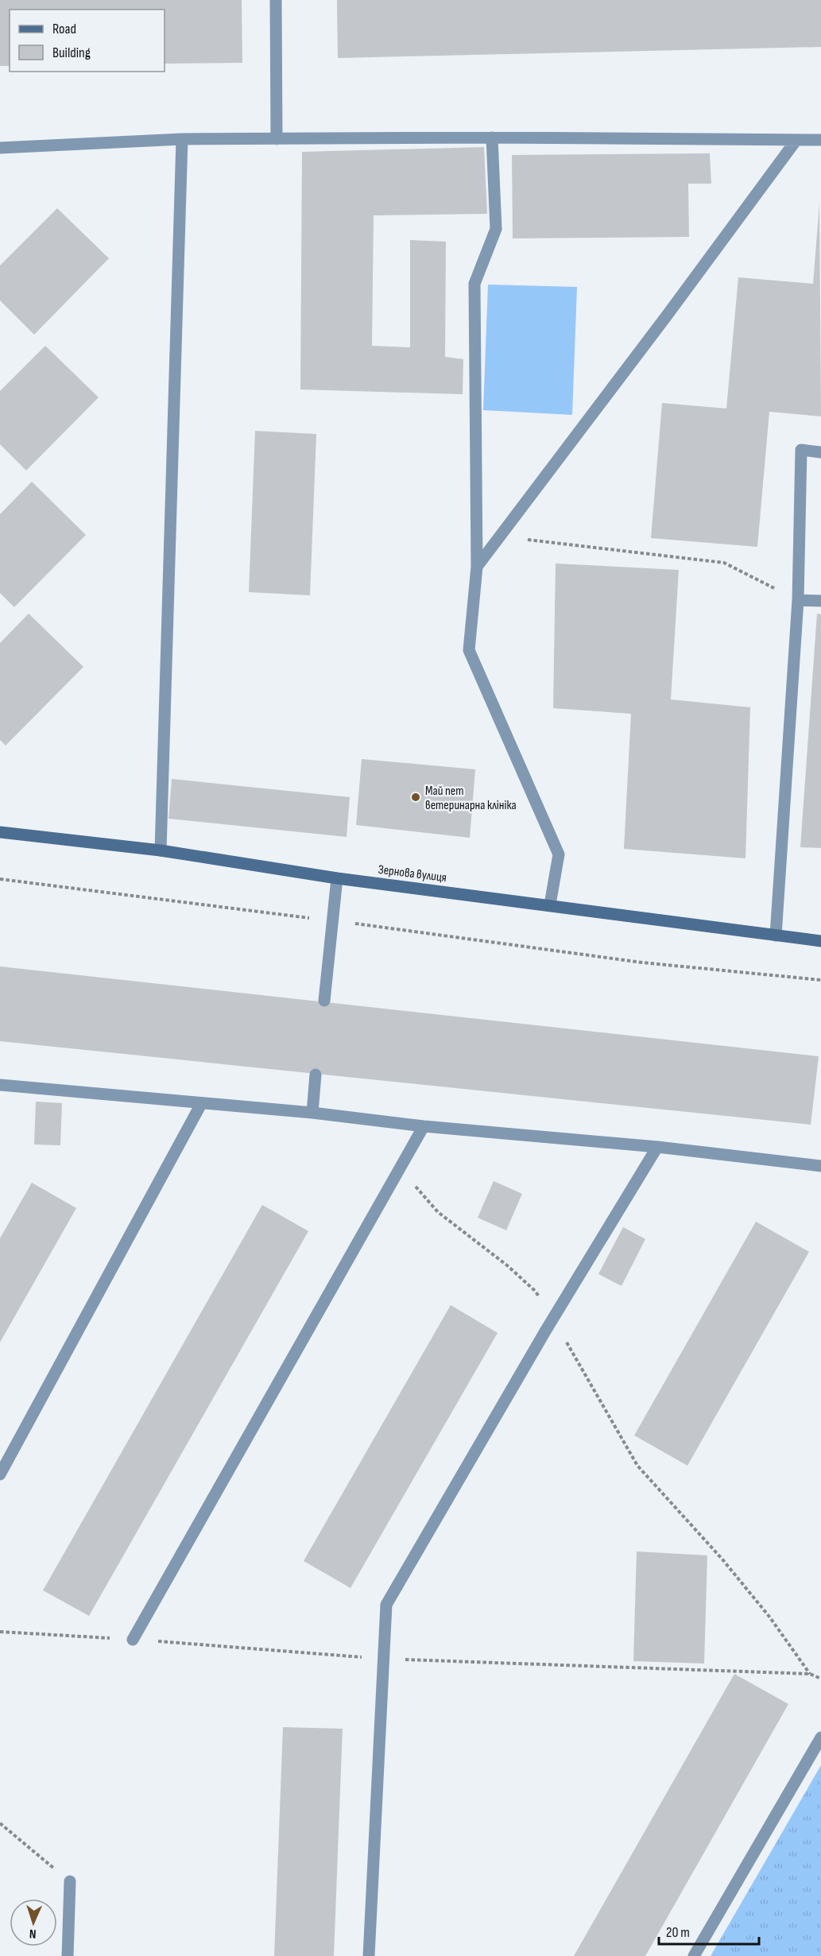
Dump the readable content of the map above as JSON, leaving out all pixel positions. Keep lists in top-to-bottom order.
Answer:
{
  "streets": {
    "street": ["Зернова вулиця"]
  },
  "places": ["Май пет ветеринарна клініка"],
  "legend": ["Road", "Building"],
  "scale_bar": "20 m",
  "north": "bottom"
}
